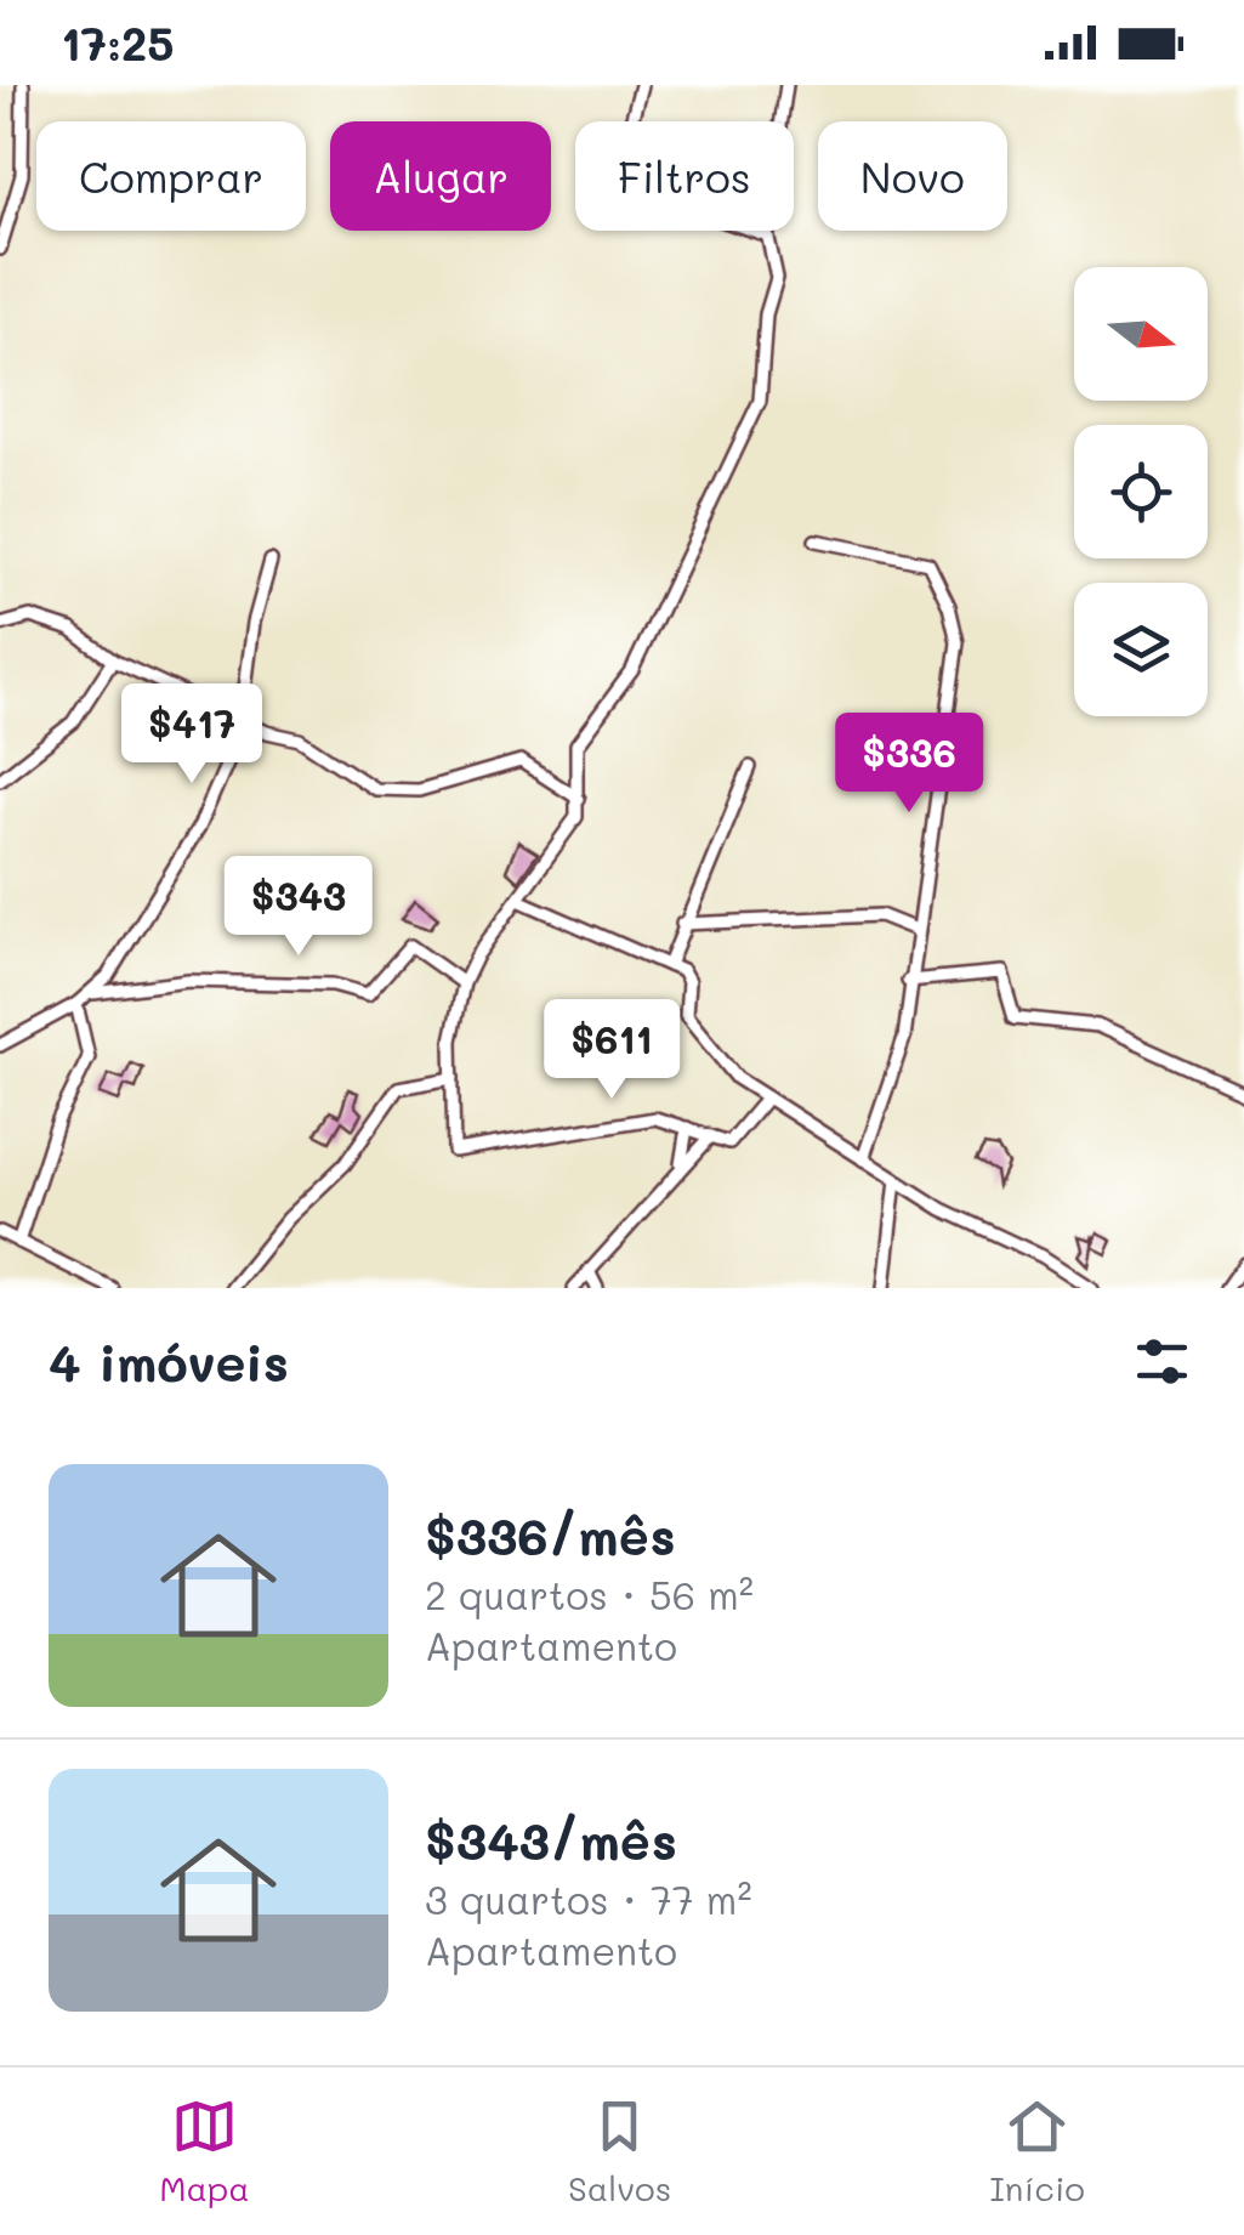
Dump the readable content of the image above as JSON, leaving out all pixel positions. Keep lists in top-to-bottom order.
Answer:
{
  "north": "right",
  "page": {
    "status": "17:25",
    "chip": [
      "Comprar",
      "Alugar",
      "Filtros",
      "Novo"
    ],
    "price": [
      "$417",
      "$336",
      "$343",
      "$611"
    ],
    "heading": "4 imóveis",
    "list": [
      {
        "name": "$336/mês",
        "note": "2 quartos · 56 m² · Apartamento"
      },
      {
        "name": "$343/mês",
        "note": "3 quartos · 77 m² · Apartamento"
      }
    ],
    "tabs": ["Mapa", "Salvos", "Início"]
  }
}
